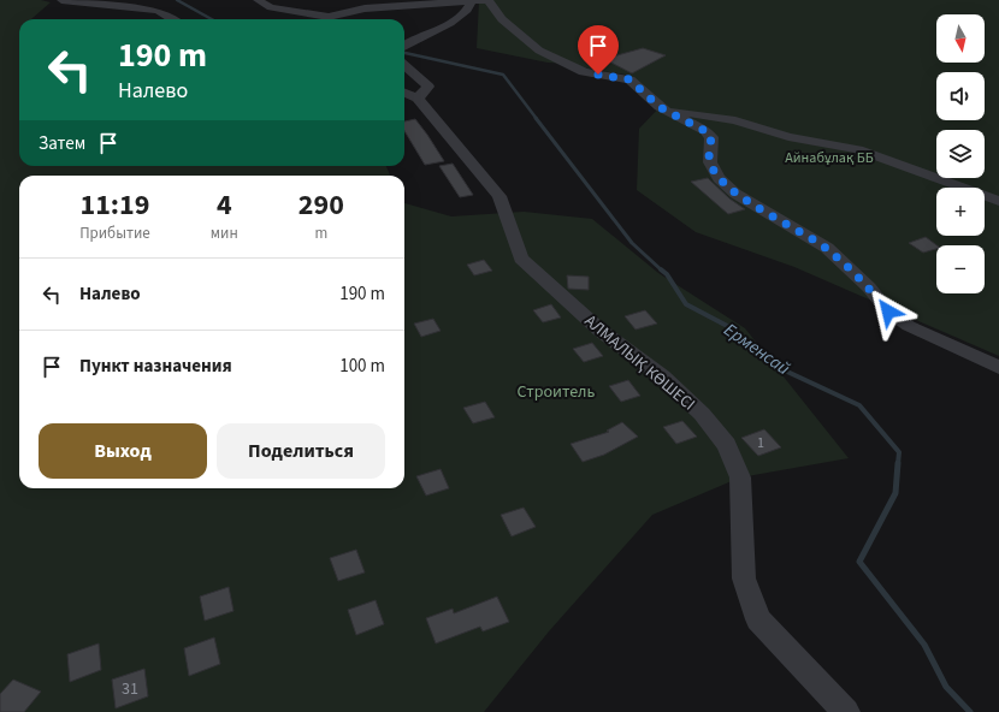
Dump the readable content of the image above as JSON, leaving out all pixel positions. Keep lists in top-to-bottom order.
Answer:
{
  "streets": {
    "street": ["АЛМАЛЫҚ КӨШЕСІ"]
  },
  "water": ["Ерменсай"],
  "parks": ["Айнабұлақ ББ", "Строитель"],
  "house_numbers": ["1", "31"],
  "north": "bottom",
  "page": {
    "map_buttons": ["+", "−"],
    "turn": ["190 m", "Налево"],
    "then": "Затем",
    "eta": [
      "11:19",
      "Прибытие",
      "4",
      "мин",
      "290",
      "m"
    ],
    "list": [
      {
        "name": "Налево",
        "value": "190 m"
      },
      {
        "name": "Пункт назначения",
        "value": "100 m"
      }
    ],
    "buttons": ["Выход", "Поделиться"]
  }
}
